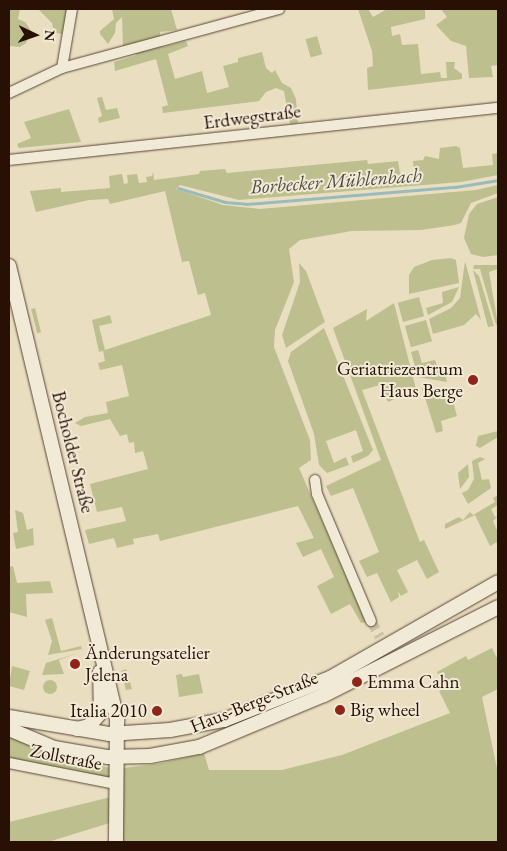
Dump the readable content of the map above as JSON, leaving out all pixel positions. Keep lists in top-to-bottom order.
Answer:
{
  "streets": {
    "main road": ["Bocholder Straße", "Haus-Berge-Straße"],
    "street": ["Erdwegstraße", "Zollstraße"]
  },
  "crossings": [
    ["Bocholder Straße", "Haus-Berge-Straße"],
    ["Bocholder Straße", "Zollstraße"]
  ],
  "water": ["Borbecker Mühlenbach"],
  "places": [
    "Geriatriezentrum Haus Berge",
    "Änderungsatelier Jelena",
    "Emma Cahn",
    "Big wheel",
    "Italia 2010"
  ],
  "north": "right"
}
